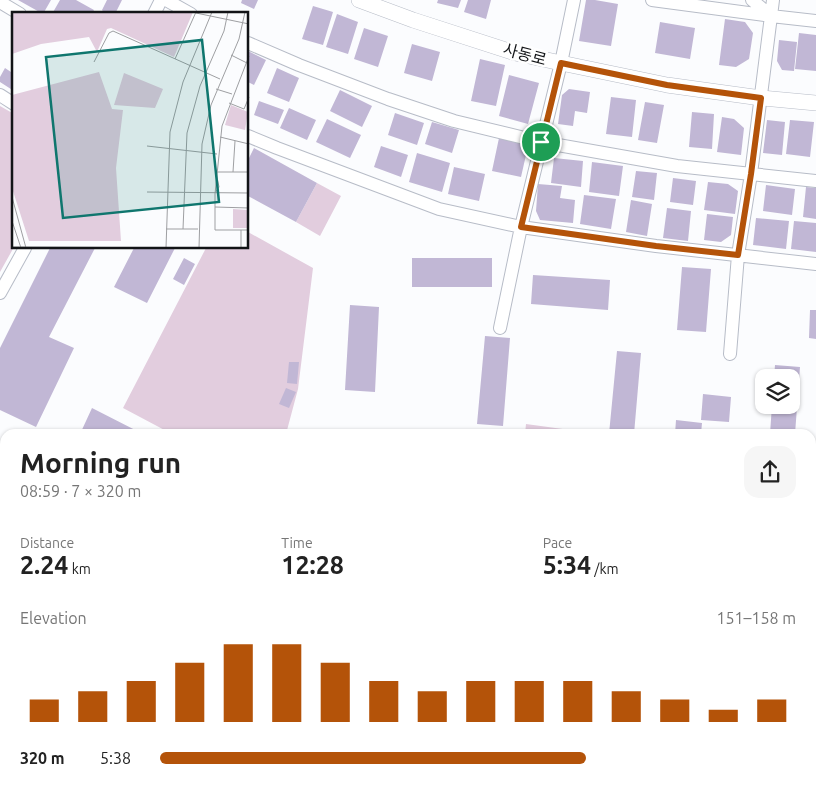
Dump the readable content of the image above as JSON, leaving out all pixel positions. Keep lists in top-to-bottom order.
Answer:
{
  "streets": {
    "street": ["사동로"]
  },
  "page": {
    "heading": ["Morning run", "08:59 · 7 × 320 m"],
    "stats": [
      ["Distance", "2.24 km"],
      ["Time", "12:28"],
      ["Pace", "5:34 /km"]
    ],
    "chart": ["Elevation", "151–158 m"],
    "list": [
      {
        "name": "320 m",
        "note": "5:38"
      }
    ]
  }
}
